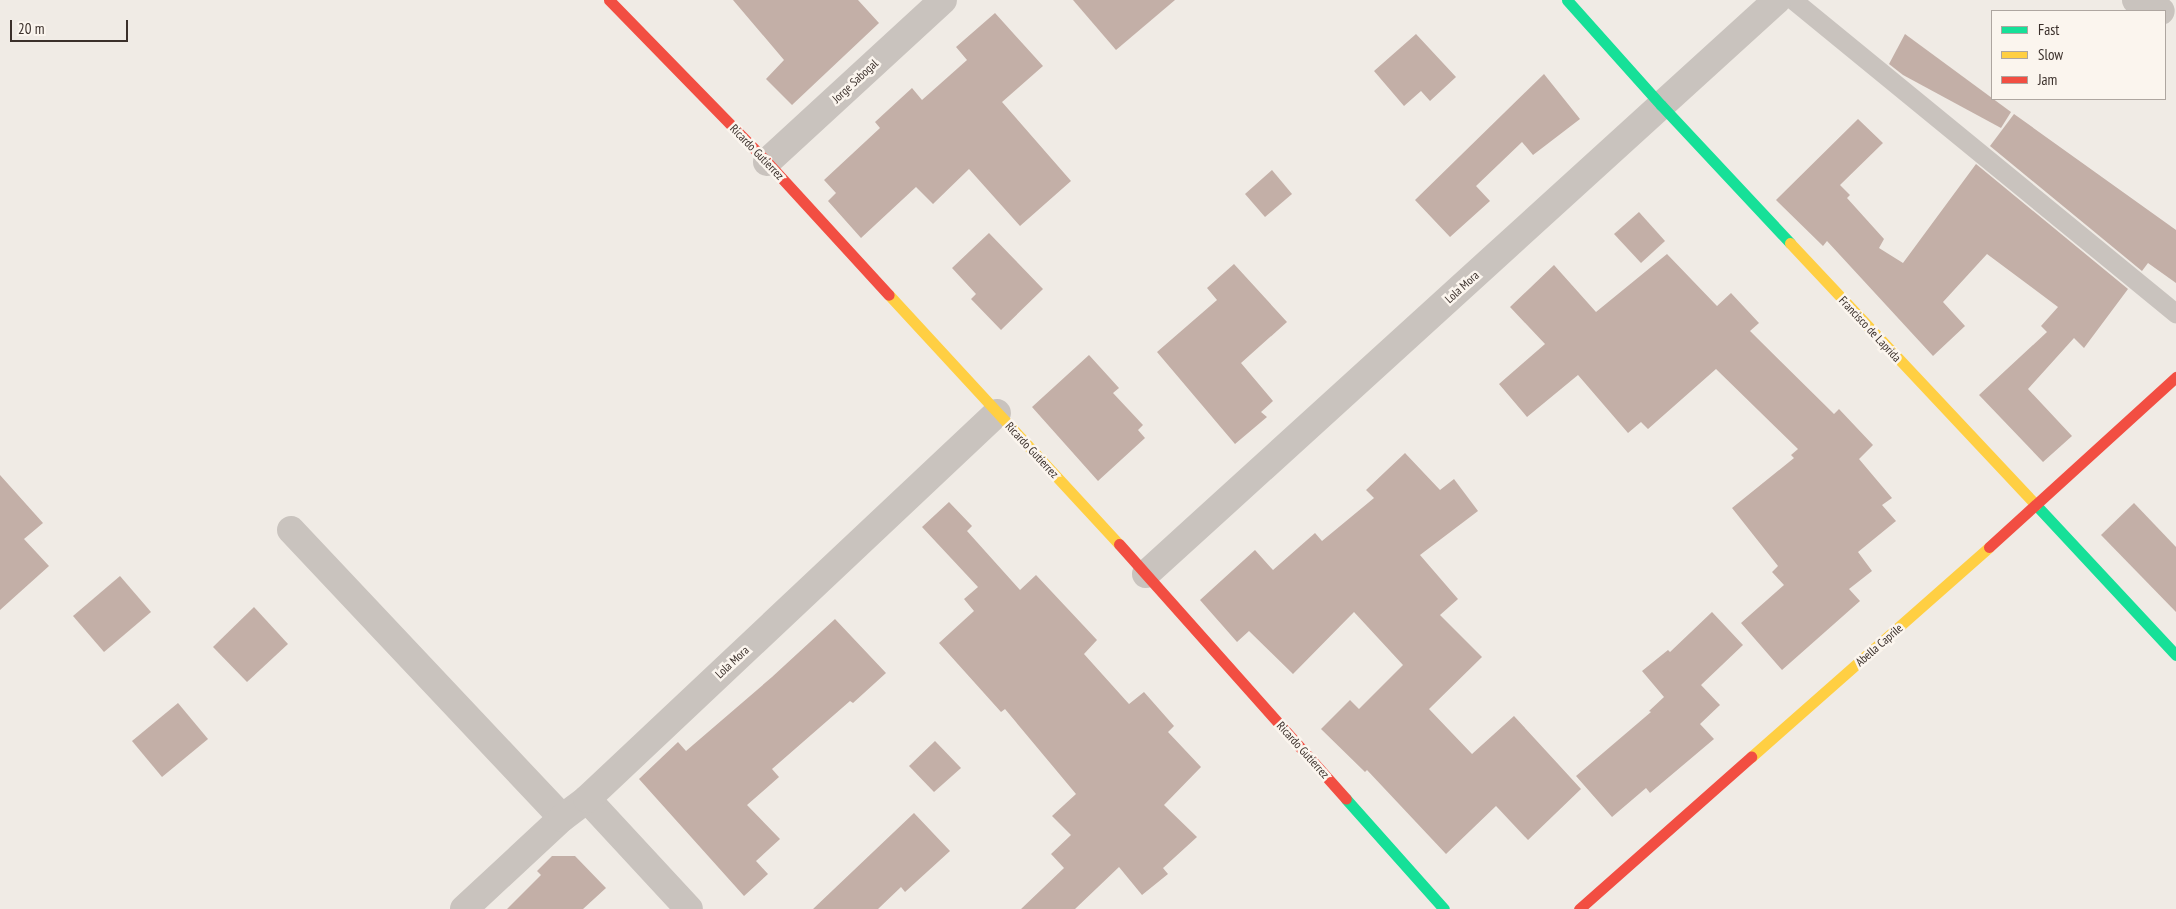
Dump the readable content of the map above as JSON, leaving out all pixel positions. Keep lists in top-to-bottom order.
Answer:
{
  "streets": {
    "street": [
      "Jorge Sabogal",
      "Ricardo Gutierrez",
      "Lola Mora",
      "Francisco de Laprida",
      "Abella Caprile"
    ]
  },
  "crossings": [
    ["Jorge Sabogal", "Ricardo Gutierrez"],
    ["Ricardo Gutierrez", "Lola Mora"],
    ["Lola Mora", "Francisco de Laprida"],
    ["Francisco de Laprida", "Abella Caprile"]
  ],
  "legend": ["Fast", "Slow", "Jam"],
  "scale_bar": "20 m"
}
